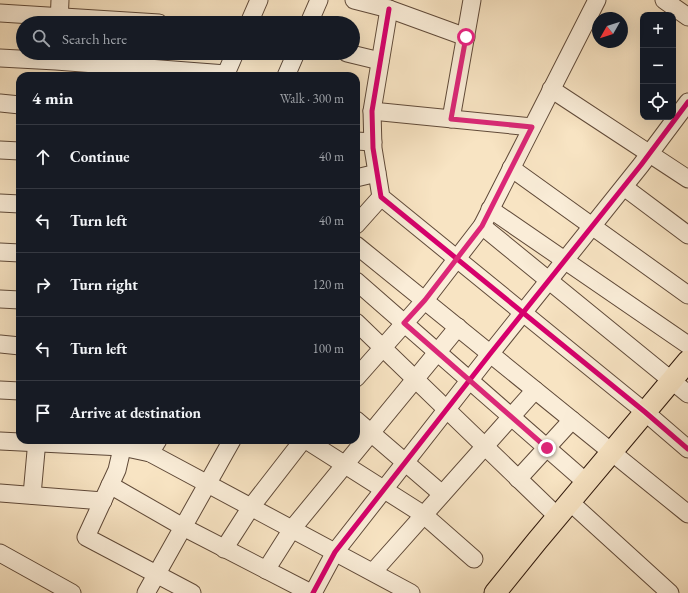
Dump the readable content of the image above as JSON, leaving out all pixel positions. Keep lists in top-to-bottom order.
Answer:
{
  "north": "bottom left",
  "page": {
    "map_buttons": ["+", "−"],
    "search": "Search here",
    "heading": ["4 min", "Walk · 300 m"],
    "list": [
      ["Continue", "40 m"],
      ["Turn left", "40 m"],
      ["Turn right", "120 m"],
      ["Turn left", "100 m"],
      "Arrive at destination"
    ]
  }
}
